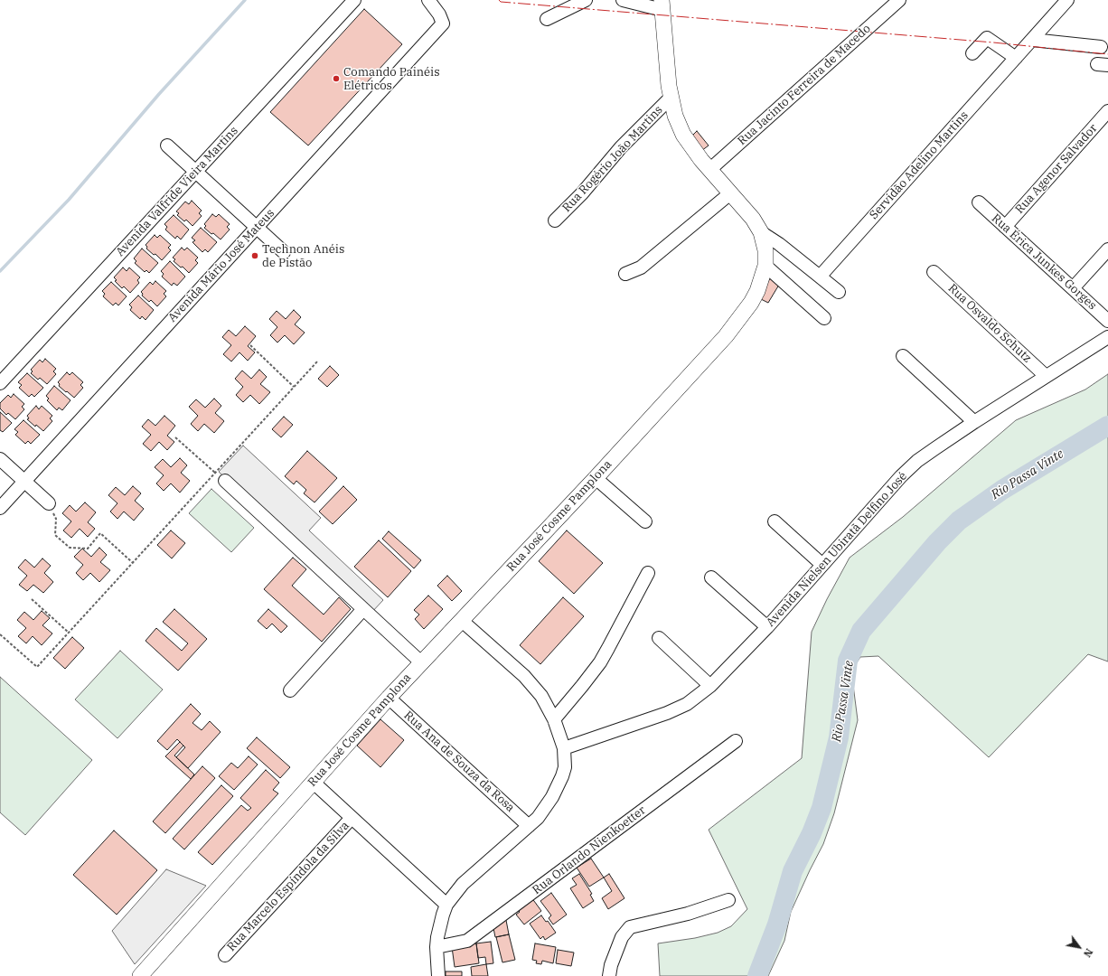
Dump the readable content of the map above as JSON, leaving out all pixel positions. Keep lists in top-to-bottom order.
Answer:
{
  "streets": {
    "main road": ["Rua José Cosme Pamplona"],
    "street": [
      "Rua Jacinto Ferreira de Macedo",
      "Rua Rogério João Martins",
      "Servidão Adelino Martins",
      "Rua Agenor Salvador",
      "Avenida Valfride Vieira Martins",
      "Rua Érica Junkes Gorges",
      "Avenida Mário José Mateus",
      "Rua Osvaldo Schutz",
      "Avenida Nielsen Ubiratã Delfino José",
      "Rua Ana de Souza da Rosa",
      "Rua Orlando Nienkoetter",
      "Rua Marcelo Espíndola da Silva"
    ]
  },
  "crossings": [
    ["Rua Jacinto Ferreira de Macedo", "Rua José Cosme Pamplona"],
    ["Rua Rogério João Martins", "Rua José Cosme Pamplona"],
    ["Rua Agenor Salvador", "Rua Érica Junkes Gorges"],
    ["Rua Osvaldo Schutz", "Avenida Nielsen Ubiratã Delfino José"],
    ["Rua José Cosme Pamplona", "Rua Ana de Souza da Rosa"]
  ],
  "water": ["Rio Passa Vinte"],
  "places": ["Comando Painéis Elétricos", "Technon Anéis de Pistão"],
  "north": "bottom right"
}
